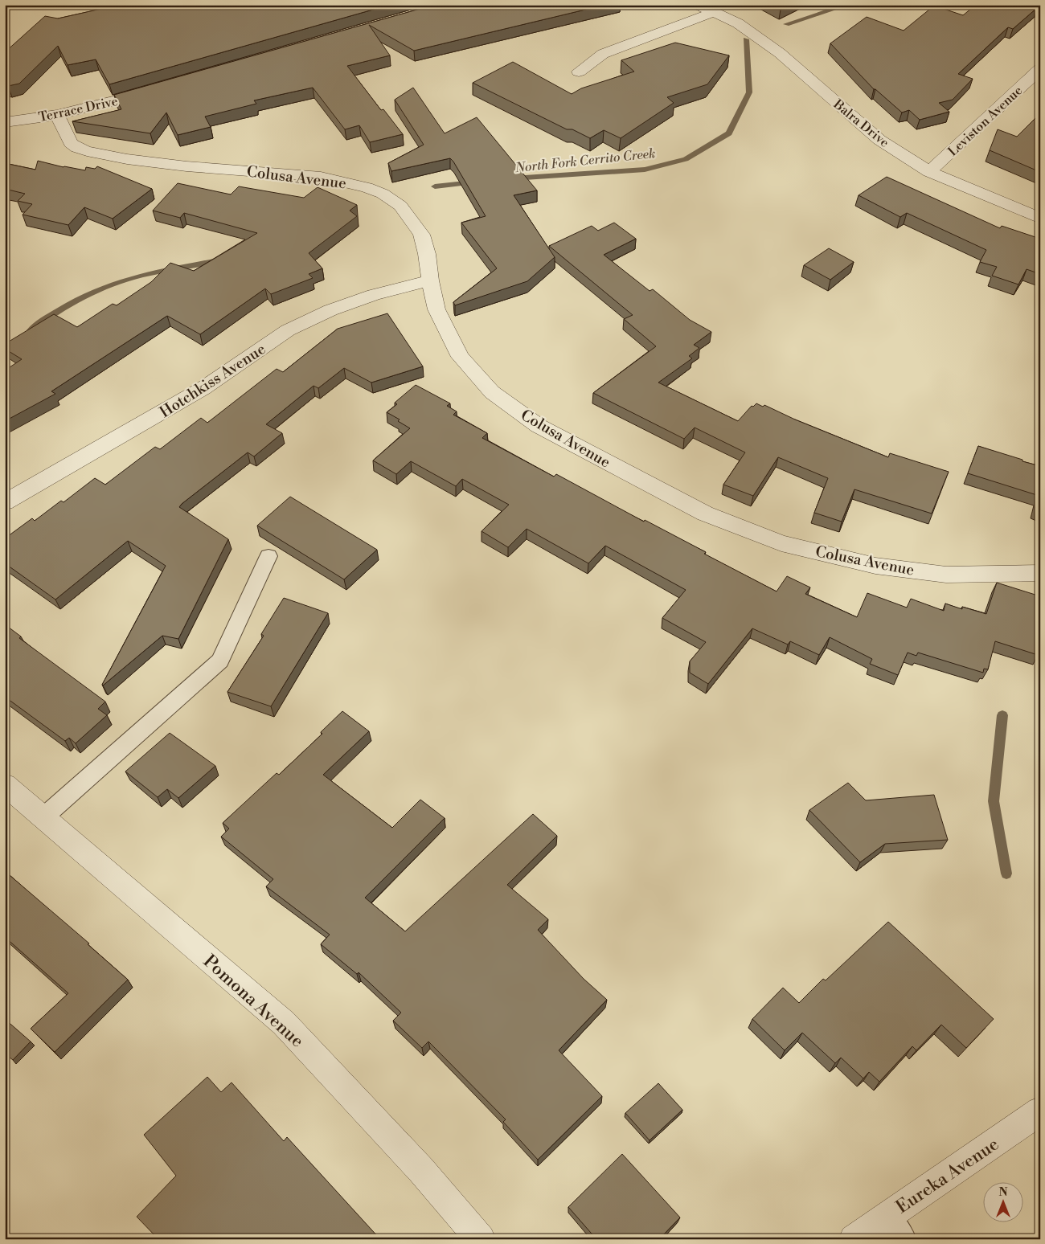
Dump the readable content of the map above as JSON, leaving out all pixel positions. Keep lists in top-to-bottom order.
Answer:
{
  "streets": {
    "street": [
      "Terrace Drive",
      "Leviston Avenue",
      "Balra Drive",
      "Colusa Avenue",
      "Hotchkiss Avenue",
      "Pomona Avenue",
      "Eureka Avenue"
    ]
  },
  "crossings": [
    ["Terrace Drive", "Colusa Avenue"],
    ["Leviston Avenue", "Balra Drive"],
    ["Colusa Avenue", "Hotchkiss Avenue"]
  ],
  "water": ["North Fork Cerrito Creek"],
  "north": "top"
}
